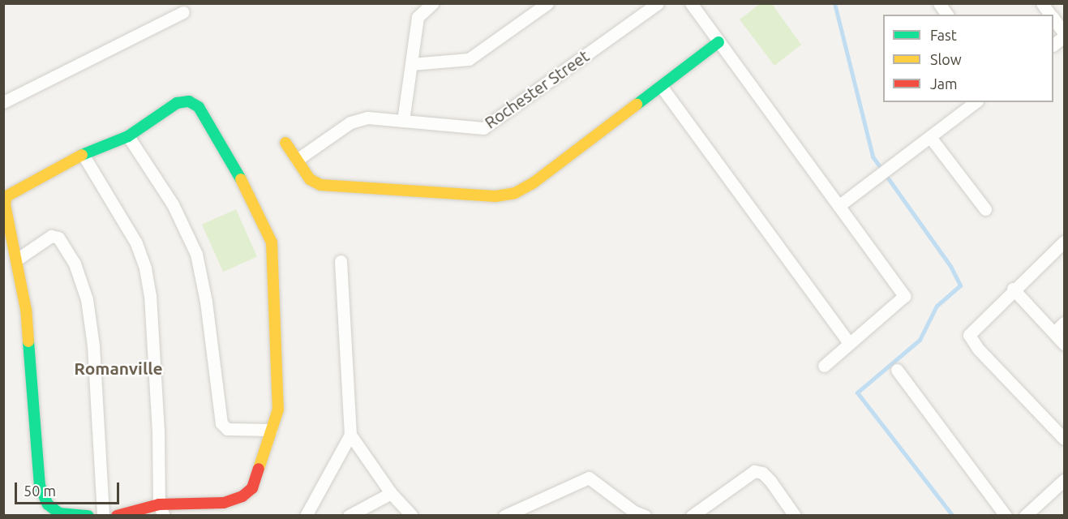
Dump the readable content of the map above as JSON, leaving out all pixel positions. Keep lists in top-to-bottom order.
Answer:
{
  "streets": {
    "street": ["Rochester Street"]
  },
  "districts": ["Romanville"],
  "legend": ["Fast", "Slow", "Jam"],
  "scale_bar": "50 m"
}
